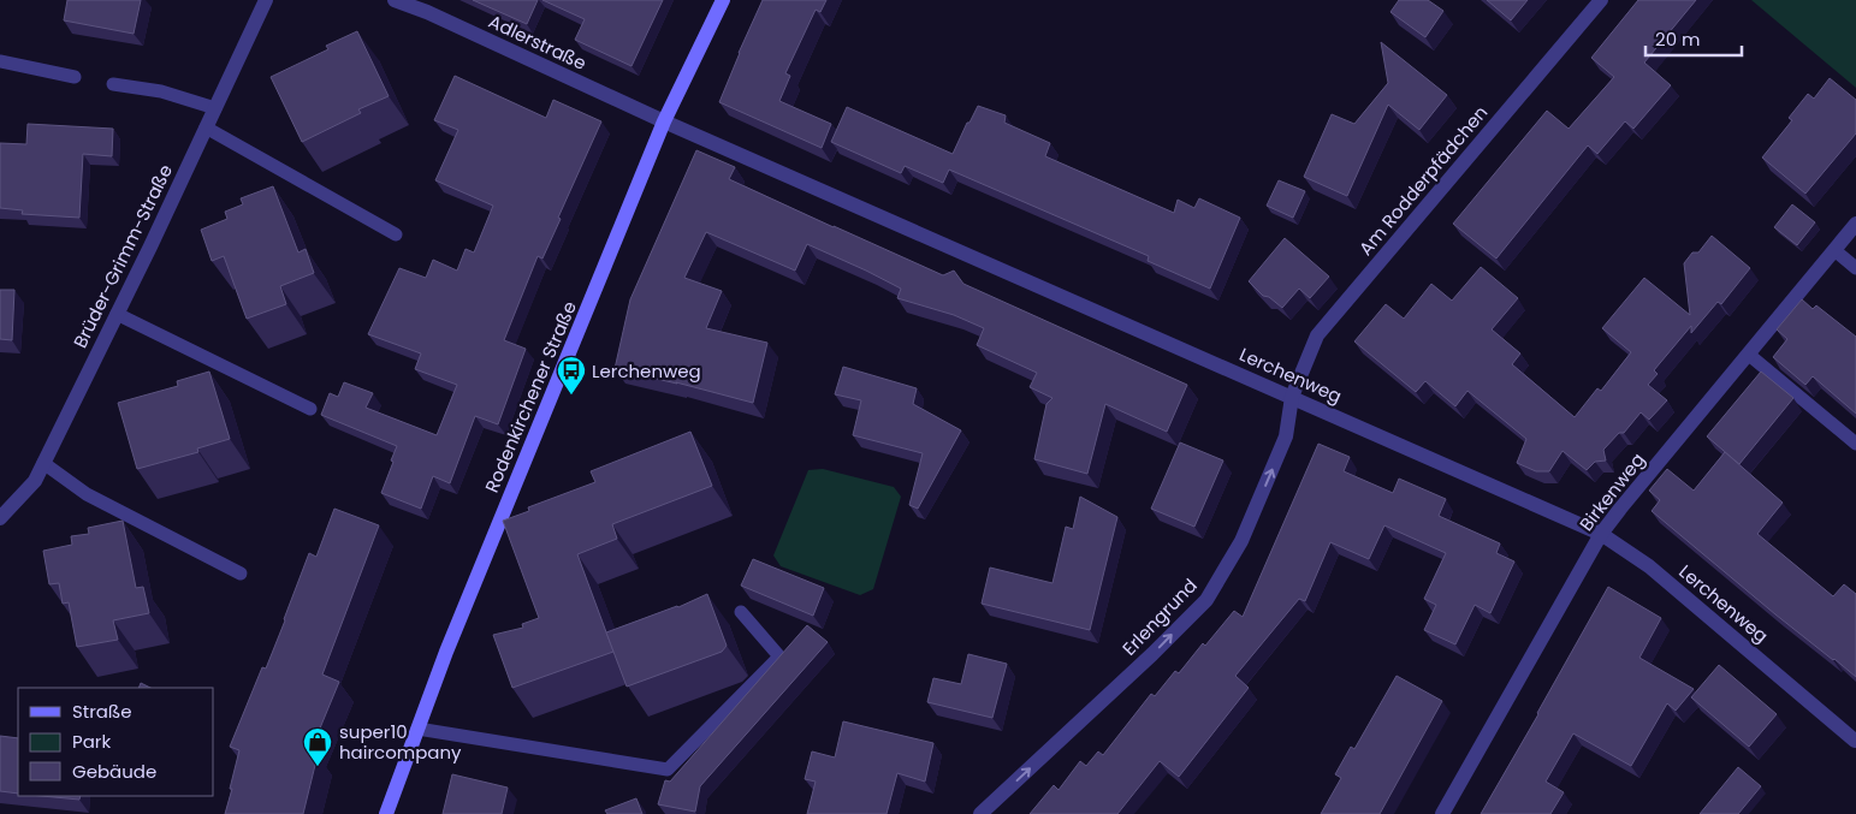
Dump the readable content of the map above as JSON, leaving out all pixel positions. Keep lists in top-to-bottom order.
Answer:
{
  "streets": {
    "main road": ["Rodenkirchener Straße"],
    "street": [
      "Adlerstraße",
      "Am Rodderpfädchen",
      "Brüder-Grimm-Straße",
      "Lerchenweg",
      "Birkenweg",
      "Erlengrund"
    ]
  },
  "crossings": [
    ["Adlerstraße", "Lerchenweg"],
    ["Adlerstraße", "Rodenkirchener Straße"],
    ["Am Rodderpfädchen", "Lerchenweg"],
    ["Am Rodderpfädchen", "Erlengrund"],
    ["Lerchenweg", "Rodenkirchener Straße"],
    ["Lerchenweg", "Birkenweg"],
    ["Lerchenweg", "Erlengrund"]
  ],
  "one_way": ["Erlengrund"],
  "places": {
    "bus stop": ["Lerchenweg"],
    "shop": ["super10 haircompany"]
  },
  "legend": ["Straße", "Park", "Gebäude"],
  "scale_bar": "20 m"
}
